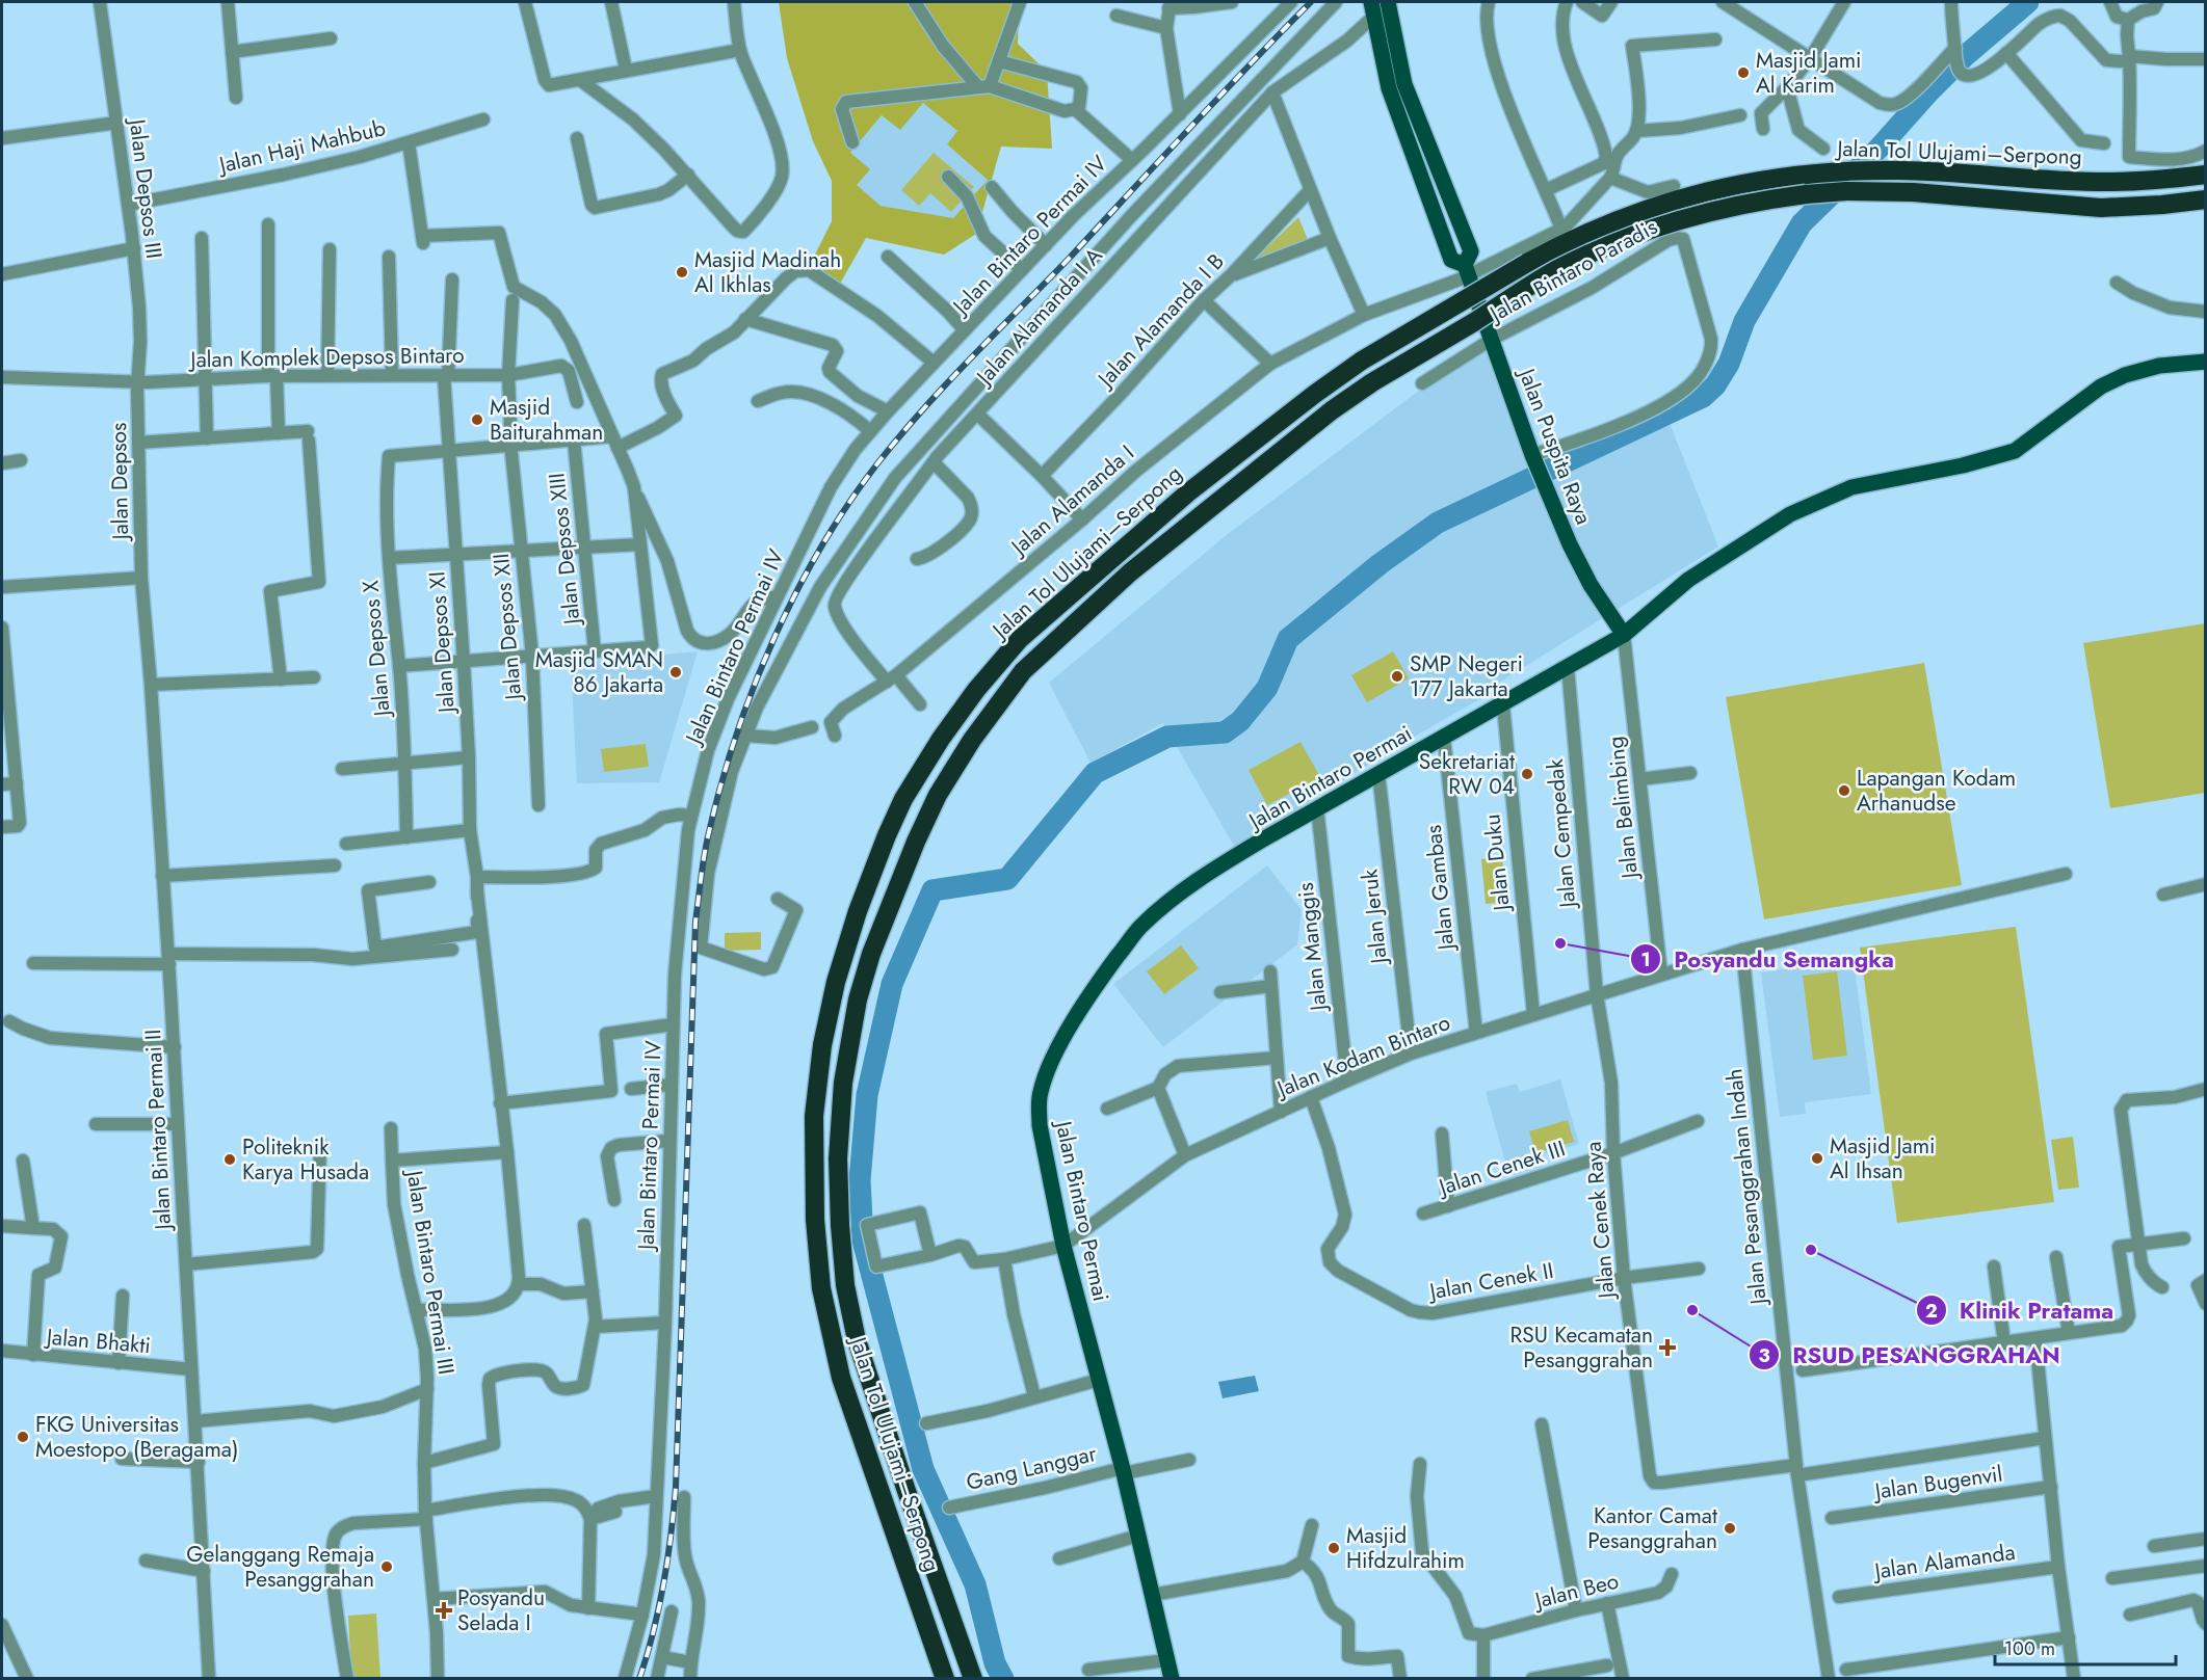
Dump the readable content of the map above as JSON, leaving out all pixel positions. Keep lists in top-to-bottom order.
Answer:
{
  "streets": {
    "highway": ["Jalan Tol Ulujami–Serpong"],
    "main road": ["Jalan Puspita Raya", "Jalan Bintaro Permai"],
    "street": [
      "Jalan Haji Mahbub",
      "Jalan Depsos III",
      "Jalan Bintaro Permai IV",
      "Jalan Bintaro Paradis",
      "Jalan Alamanda I A",
      "Jalan Alamanda I B",
      "Jalan Komplek Depsos Bintaro",
      "Jalan Depsos",
      "Jalan Alamanda I",
      "Jalan Depsos XIII",
      "Jalan Depsos XII",
      "Jalan Depsos XI",
      "Jalan Depsos X",
      "Jalan Belimbing",
      "Jalan Cempedak",
      "Jalan Duku",
      "Jalan Gambas",
      "Jalan Jeruk",
      "Jalan Manggis",
      "Jalan Kodam Bintaro",
      "Jalan Bintaro Permai II",
      "Jalan Cenek III",
      "Jalan Pesanggrahan Indah",
      "Jalan Cenek Raya",
      "Jalan Bintaro Permai III",
      "Jalan Cenek II",
      "Jalan Bhakti",
      "Gang Langgar",
      "Jalan Bugenvil",
      "Jalan Alamanda",
      "Jalan Beo"
    ]
  },
  "crossings": [
    ["Jalan Haji Mahbub", "Jalan Depsos III"],
    ["Jalan Depsos III", "Jalan Komplek Depsos Bintaro"],
    ["Jalan Depsos III", "Jalan Depsos"],
    ["Jalan Bintaro Paradis", "Jalan Puspita Raya"],
    ["Jalan Alamanda I A", "Jalan Alamanda I"],
    ["Jalan Komplek Depsos Bintaro", "Jalan Depsos"],
    ["Jalan Komplek Depsos Bintaro", "Jalan Depsos XII"],
    ["Jalan Komplek Depsos Bintaro", "Jalan Depsos XI"],
    ["Jalan Puspita Raya", "Jalan Alamanda I"],
    ["Jalan Puspita Raya", "Jalan Bintaro Permai"],
    ["Jalan Puspita Raya", "Jalan Belimbing"],
    ["Jalan Depsos", "Jalan Bintaro Permai II"],
    ["Jalan Depsos XI", "Jalan Depsos X"],
    ["Jalan Bintaro Permai", "Jalan Belimbing"],
    ["Jalan Bintaro Permai", "Jalan Cempedak"],
    ["Jalan Bintaro Permai", "Jalan Duku"],
    ["Jalan Bintaro Permai", "Jalan Gambas"],
    ["Jalan Bintaro Permai", "Jalan Jeruk"],
    ["Jalan Bintaro Permai", "Jalan Manggis"],
    ["Jalan Bintaro Permai", "Jalan Kodam Bintaro"],
    ["Jalan Bintaro Permai", "Gang Langgar"],
    ["Jalan Belimbing", "Jalan Kodam Bintaro"],
    ["Jalan Cempedak", "Jalan Kodam Bintaro"],
    ["Jalan Cempedak", "Jalan Cenek Raya"],
    ["Jalan Duku", "Jalan Kodam Bintaro"],
    ["Jalan Gambas", "Jalan Kodam Bintaro"],
    ["Jalan Jeruk", "Jalan Kodam Bintaro"],
    ["Jalan Manggis", "Jalan Kodam Bintaro"],
    ["Jalan Kodam Bintaro", "Jalan Pesanggrahan Indah"],
    ["Jalan Kodam Bintaro", "Jalan Cenek Raya"],
    ["Jalan Kodam Bintaro", "Jalan Cenek II"],
    ["Jalan Bintaro Permai II", "Jalan Bhakti"],
    ["Jalan Cenek III", "Jalan Cenek Raya"],
    ["Jalan Pesanggrahan Indah", "Jalan Cenek Raya"],
    ["Jalan Cenek Raya", "Jalan Cenek II"]
  ],
  "places": {
    "other": [
      "Masjid Jami Al Karim",
      "Masjid Madinah Al Ikhlas",
      "Masjid Baiturahman",
      "Masjid SMAN 86 Jakarta",
      "SMP Negeri 177 Jakarta",
      "Sekretariat RW 04",
      "Lapangan Kodam Arhanudse",
      "Posyandu Semangka",
      "Masjid Jami Al Ihsan",
      "Politeknik Karya Husada",
      "Klinik Pratama",
      "RSUD PESANGGRAHAN",
      "FKG Universitas Moestopo (Beragama)",
      "Kantor Camat Pesanggrahan",
      "Masjid Hifdzulrahim",
      "Gelanggang Remaja Pesanggrahan"
    ],
    "health": ["RSU Kecamatan Pesanggrahan", "Posyandu Selada I"]
  },
  "scale_bar": "100 m"
}
